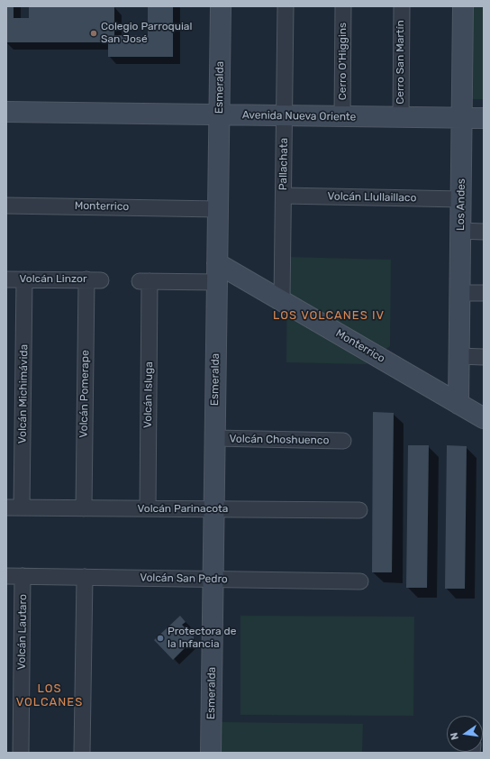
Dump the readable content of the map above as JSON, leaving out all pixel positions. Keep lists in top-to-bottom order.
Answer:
{
  "streets": {
    "street": [
      "Cerro O'Higgins",
      "Cerro San Martín",
      "Esmeralda",
      "Avenida Nueva Oriente",
      "Pallachata",
      "Volcán Llullaillaco",
      "Los Andes",
      "Monterrico",
      "Volcán Linzor",
      "Volcán Michimávida",
      "Volcán Pomerape",
      "Volcán Isluga",
      "Volcán Choshuenco",
      "Volcán Parinacota",
      "Volcán San Pedro",
      "Volcán Lautaro"
    ]
  },
  "crossings": [
    ["Cerro O'Higgins", "Avenida Nueva Oriente"],
    ["Cerro San Martín", "Avenida Nueva Oriente"],
    ["Esmeralda", "Avenida Nueva Oriente"],
    ["Esmeralda", "Monterrico"],
    ["Esmeralda", "Volcán Isluga"],
    ["Esmeralda", "Volcán Choshuenco"],
    ["Esmeralda", "Volcán Parinacota"],
    ["Esmeralda", "Volcán San Pedro"],
    ["Avenida Nueva Oriente", "Pallachata"],
    ["Avenida Nueva Oriente", "Los Andes"],
    ["Pallachata", "Volcán Llullaillaco"],
    ["Pallachata", "Monterrico"],
    ["Volcán Llullaillaco", "Los Andes"],
    ["Los Andes", "Monterrico"],
    ["Monterrico", "Volcán Isluga"],
    ["Volcán Linzor", "Volcán Michimávida"],
    ["Volcán Linzor", "Volcán Pomerape"],
    ["Volcán Michimávida", "Volcán Parinacota"],
    ["Volcán Pomerape", "Volcán Parinacota"],
    ["Volcán Isluga", "Volcán Parinacota"],
    ["Volcán San Pedro", "Volcán Lautaro"]
  ],
  "districts": ["LOS VOLCANES IV", "LOS VOLCANES"],
  "places": ["Colegio Parroquial San José", "Protectora de la Infancia"],
  "north": "left"
}
